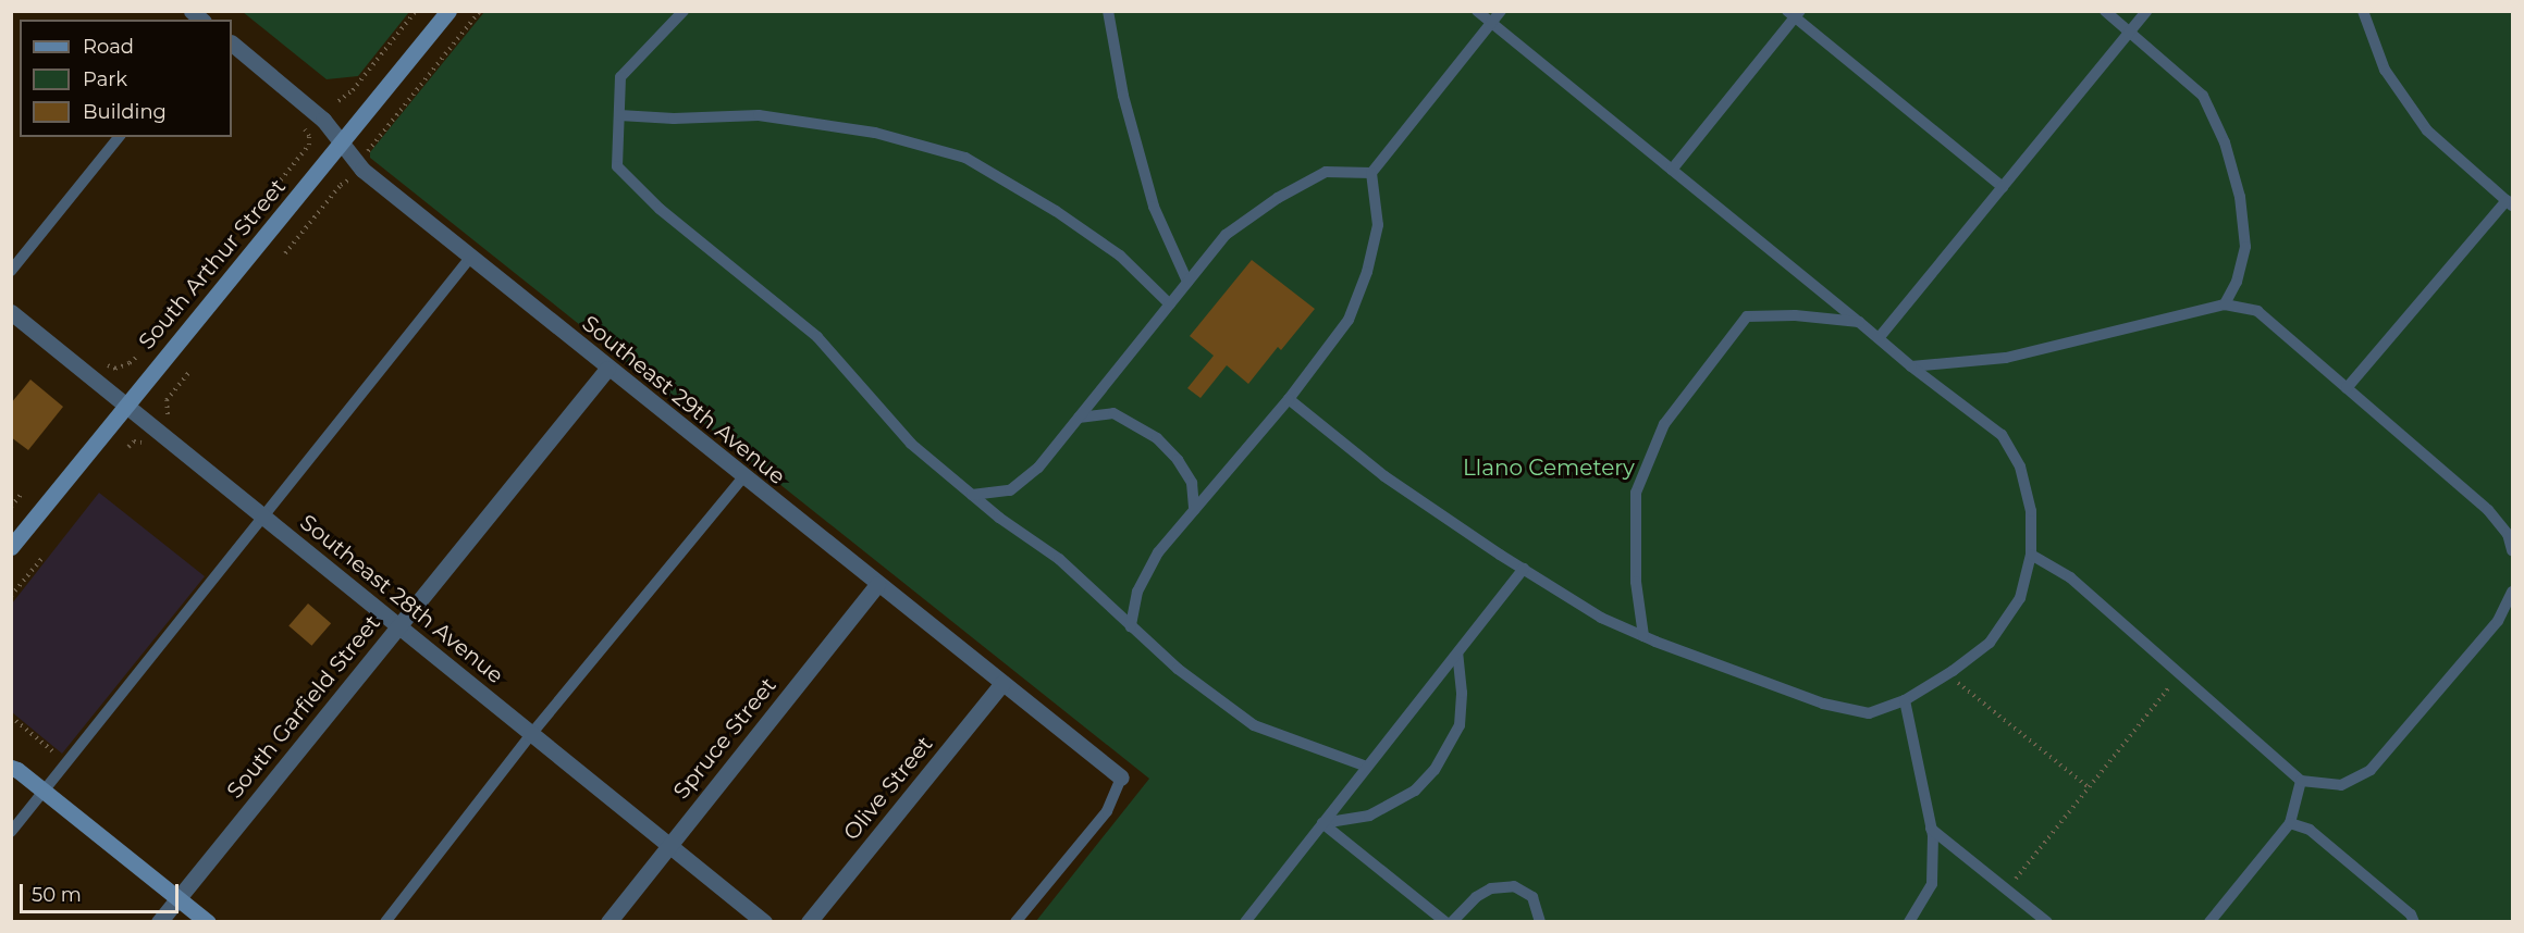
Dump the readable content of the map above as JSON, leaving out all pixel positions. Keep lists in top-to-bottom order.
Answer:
{
  "streets": {
    "main road": ["South Arthur Street"],
    "street": [
      "Southeast 29th Avenue",
      "Southeast 28th Avenue",
      "South Garfield Street",
      "Spruce Street",
      "Olive Street"
    ]
  },
  "crossings": [
    ["South Arthur Street", "Southeast 29th Avenue"],
    ["South Arthur Street", "Southeast 28th Avenue"],
    ["Southeast 29th Avenue", "South Garfield Street"],
    ["Southeast 29th Avenue", "Spruce Street"],
    ["Southeast 29th Avenue", "Olive Street"],
    ["Southeast 28th Avenue", "South Garfield Street"],
    ["Southeast 28th Avenue", "Spruce Street"]
  ],
  "parks": ["Llano Cemetery"],
  "legend": ["Road", "Park", "Building"],
  "scale_bar": "50 m"
}
